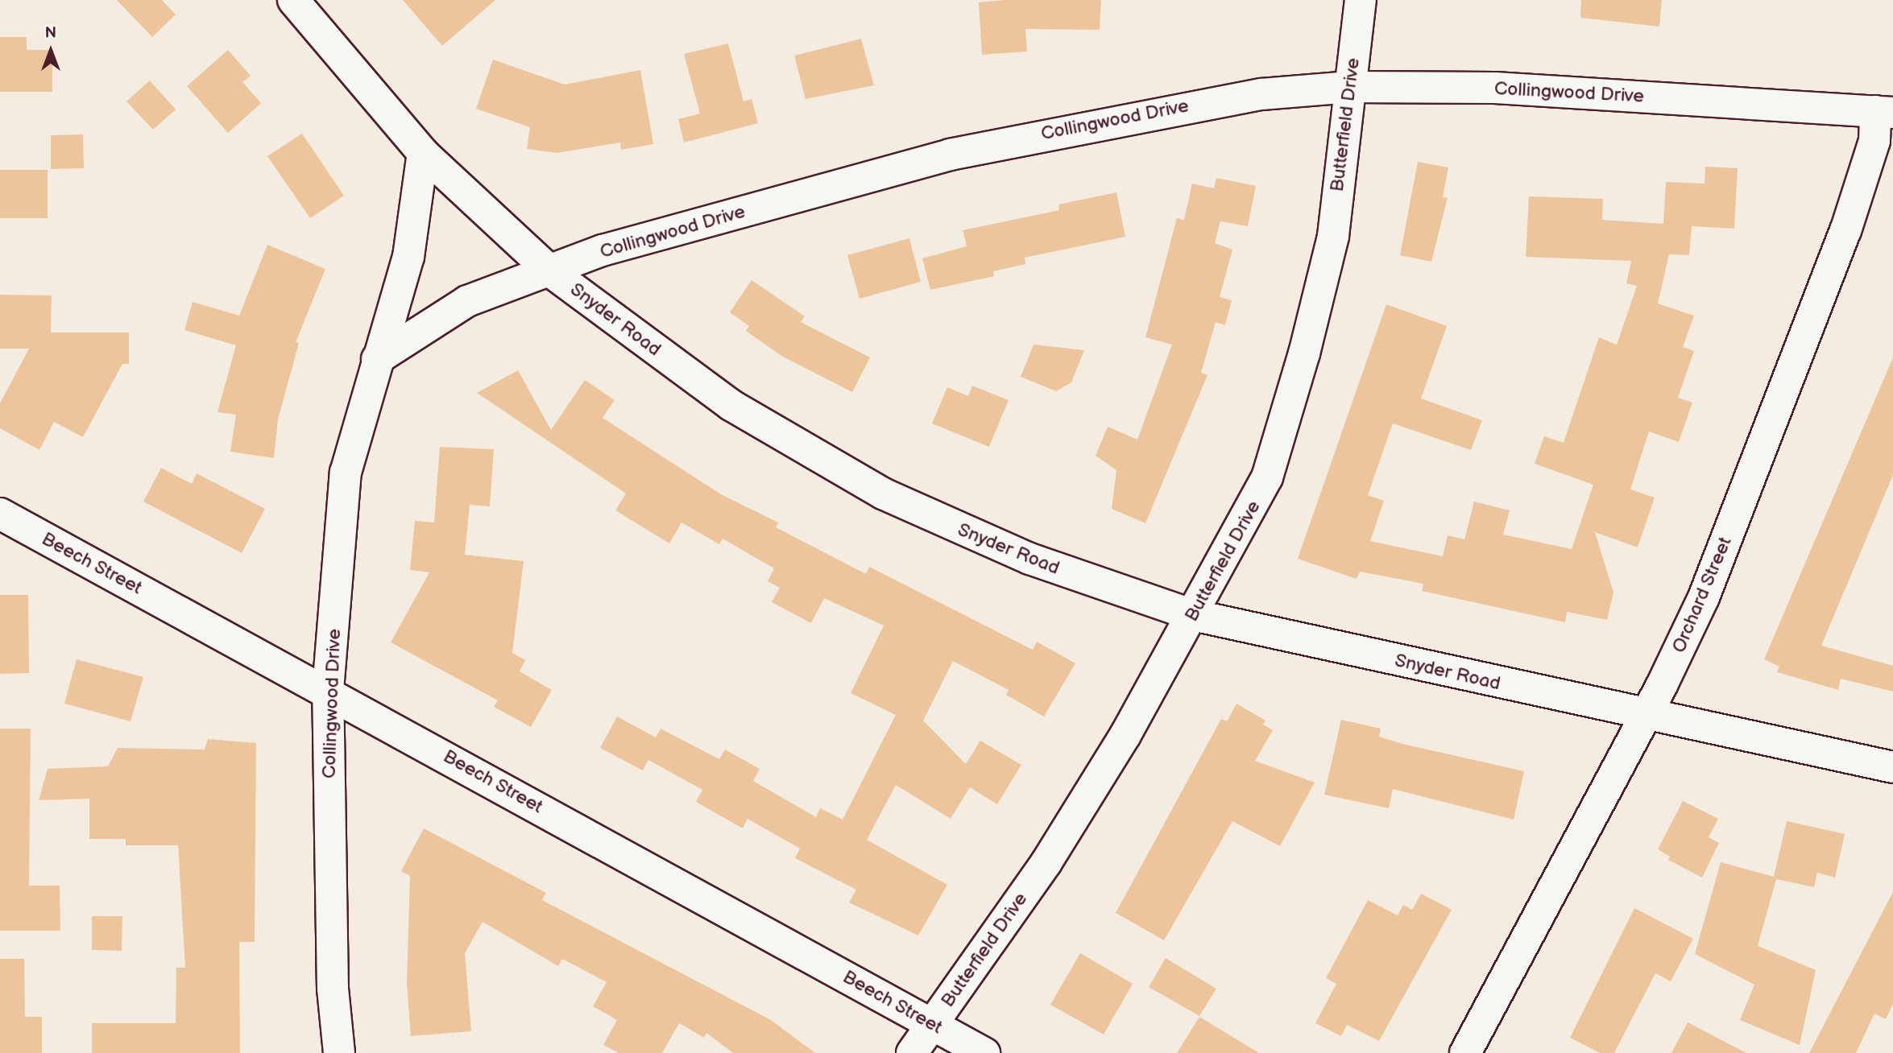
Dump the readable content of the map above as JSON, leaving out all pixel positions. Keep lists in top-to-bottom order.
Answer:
{
  "streets": {
    "street": [
      "Collingwood Drive",
      "Butterfield Drive",
      "Snyder Road",
      "Beech Street",
      "Orchard Street"
    ]
  },
  "crossings": [
    ["Collingwood Drive", "Butterfield Drive"],
    ["Collingwood Drive", "Snyder Road"],
    ["Collingwood Drive", "Beech Street"],
    ["Collingwood Drive", "Orchard Street"],
    ["Butterfield Drive", "Snyder Road"],
    ["Butterfield Drive", "Beech Street"],
    ["Snyder Road", "Orchard Street"]
  ],
  "north": "top"
}
